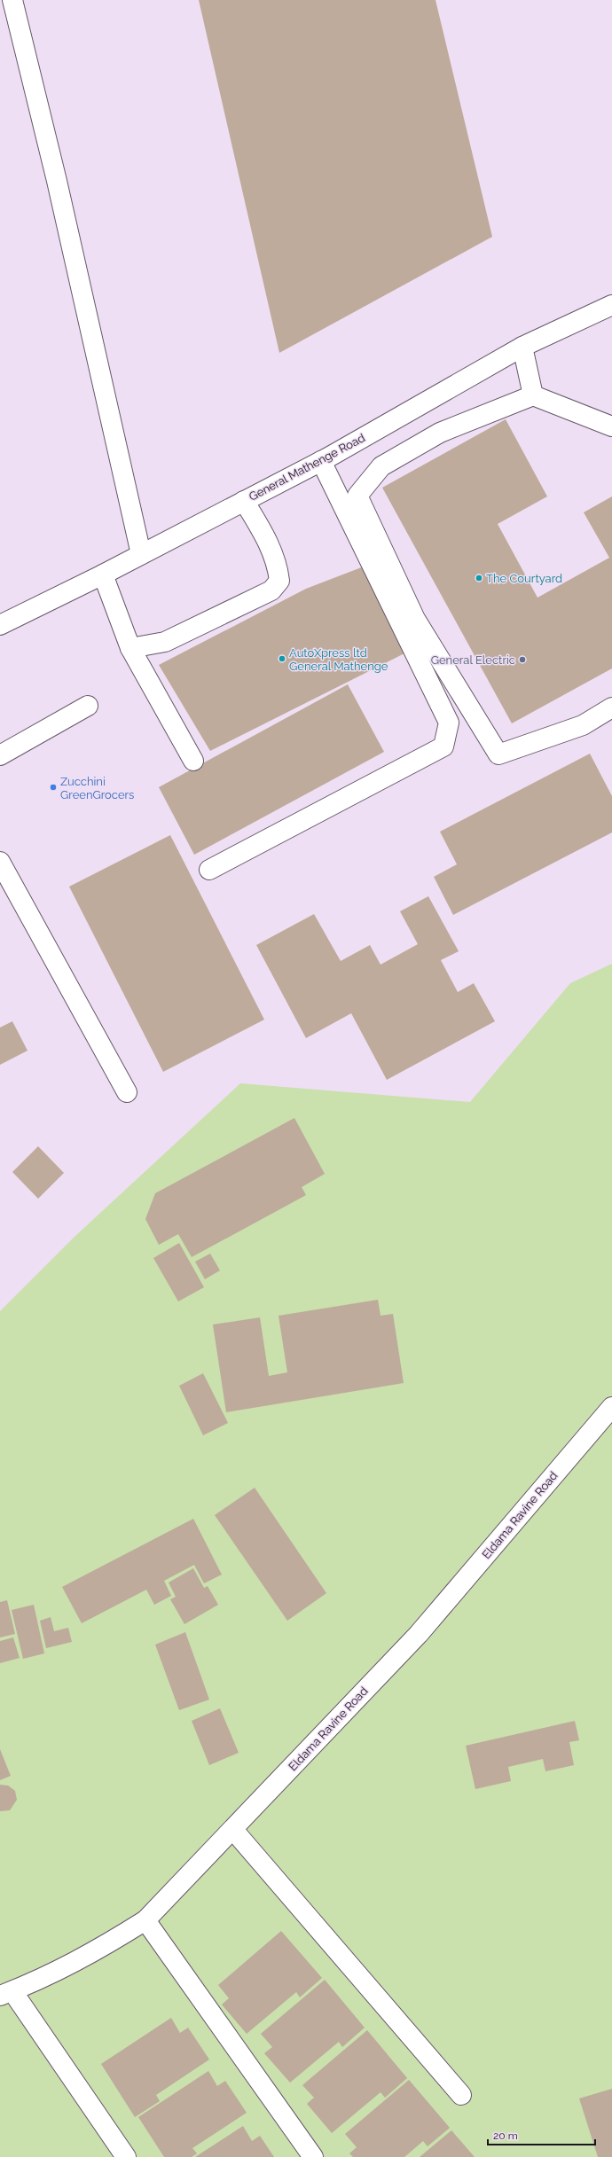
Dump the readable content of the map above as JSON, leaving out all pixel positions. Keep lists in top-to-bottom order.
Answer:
{
  "streets": {
    "street": ["General Mathenge Road", "Eldama Ravine Road"]
  },
  "places": [
    "The Courtyard",
    "AutoXpress ltd General Mathenge",
    "General Electric",
    "Zucchini GreenGrocers"
  ],
  "scale_bar": "20 m"
}
